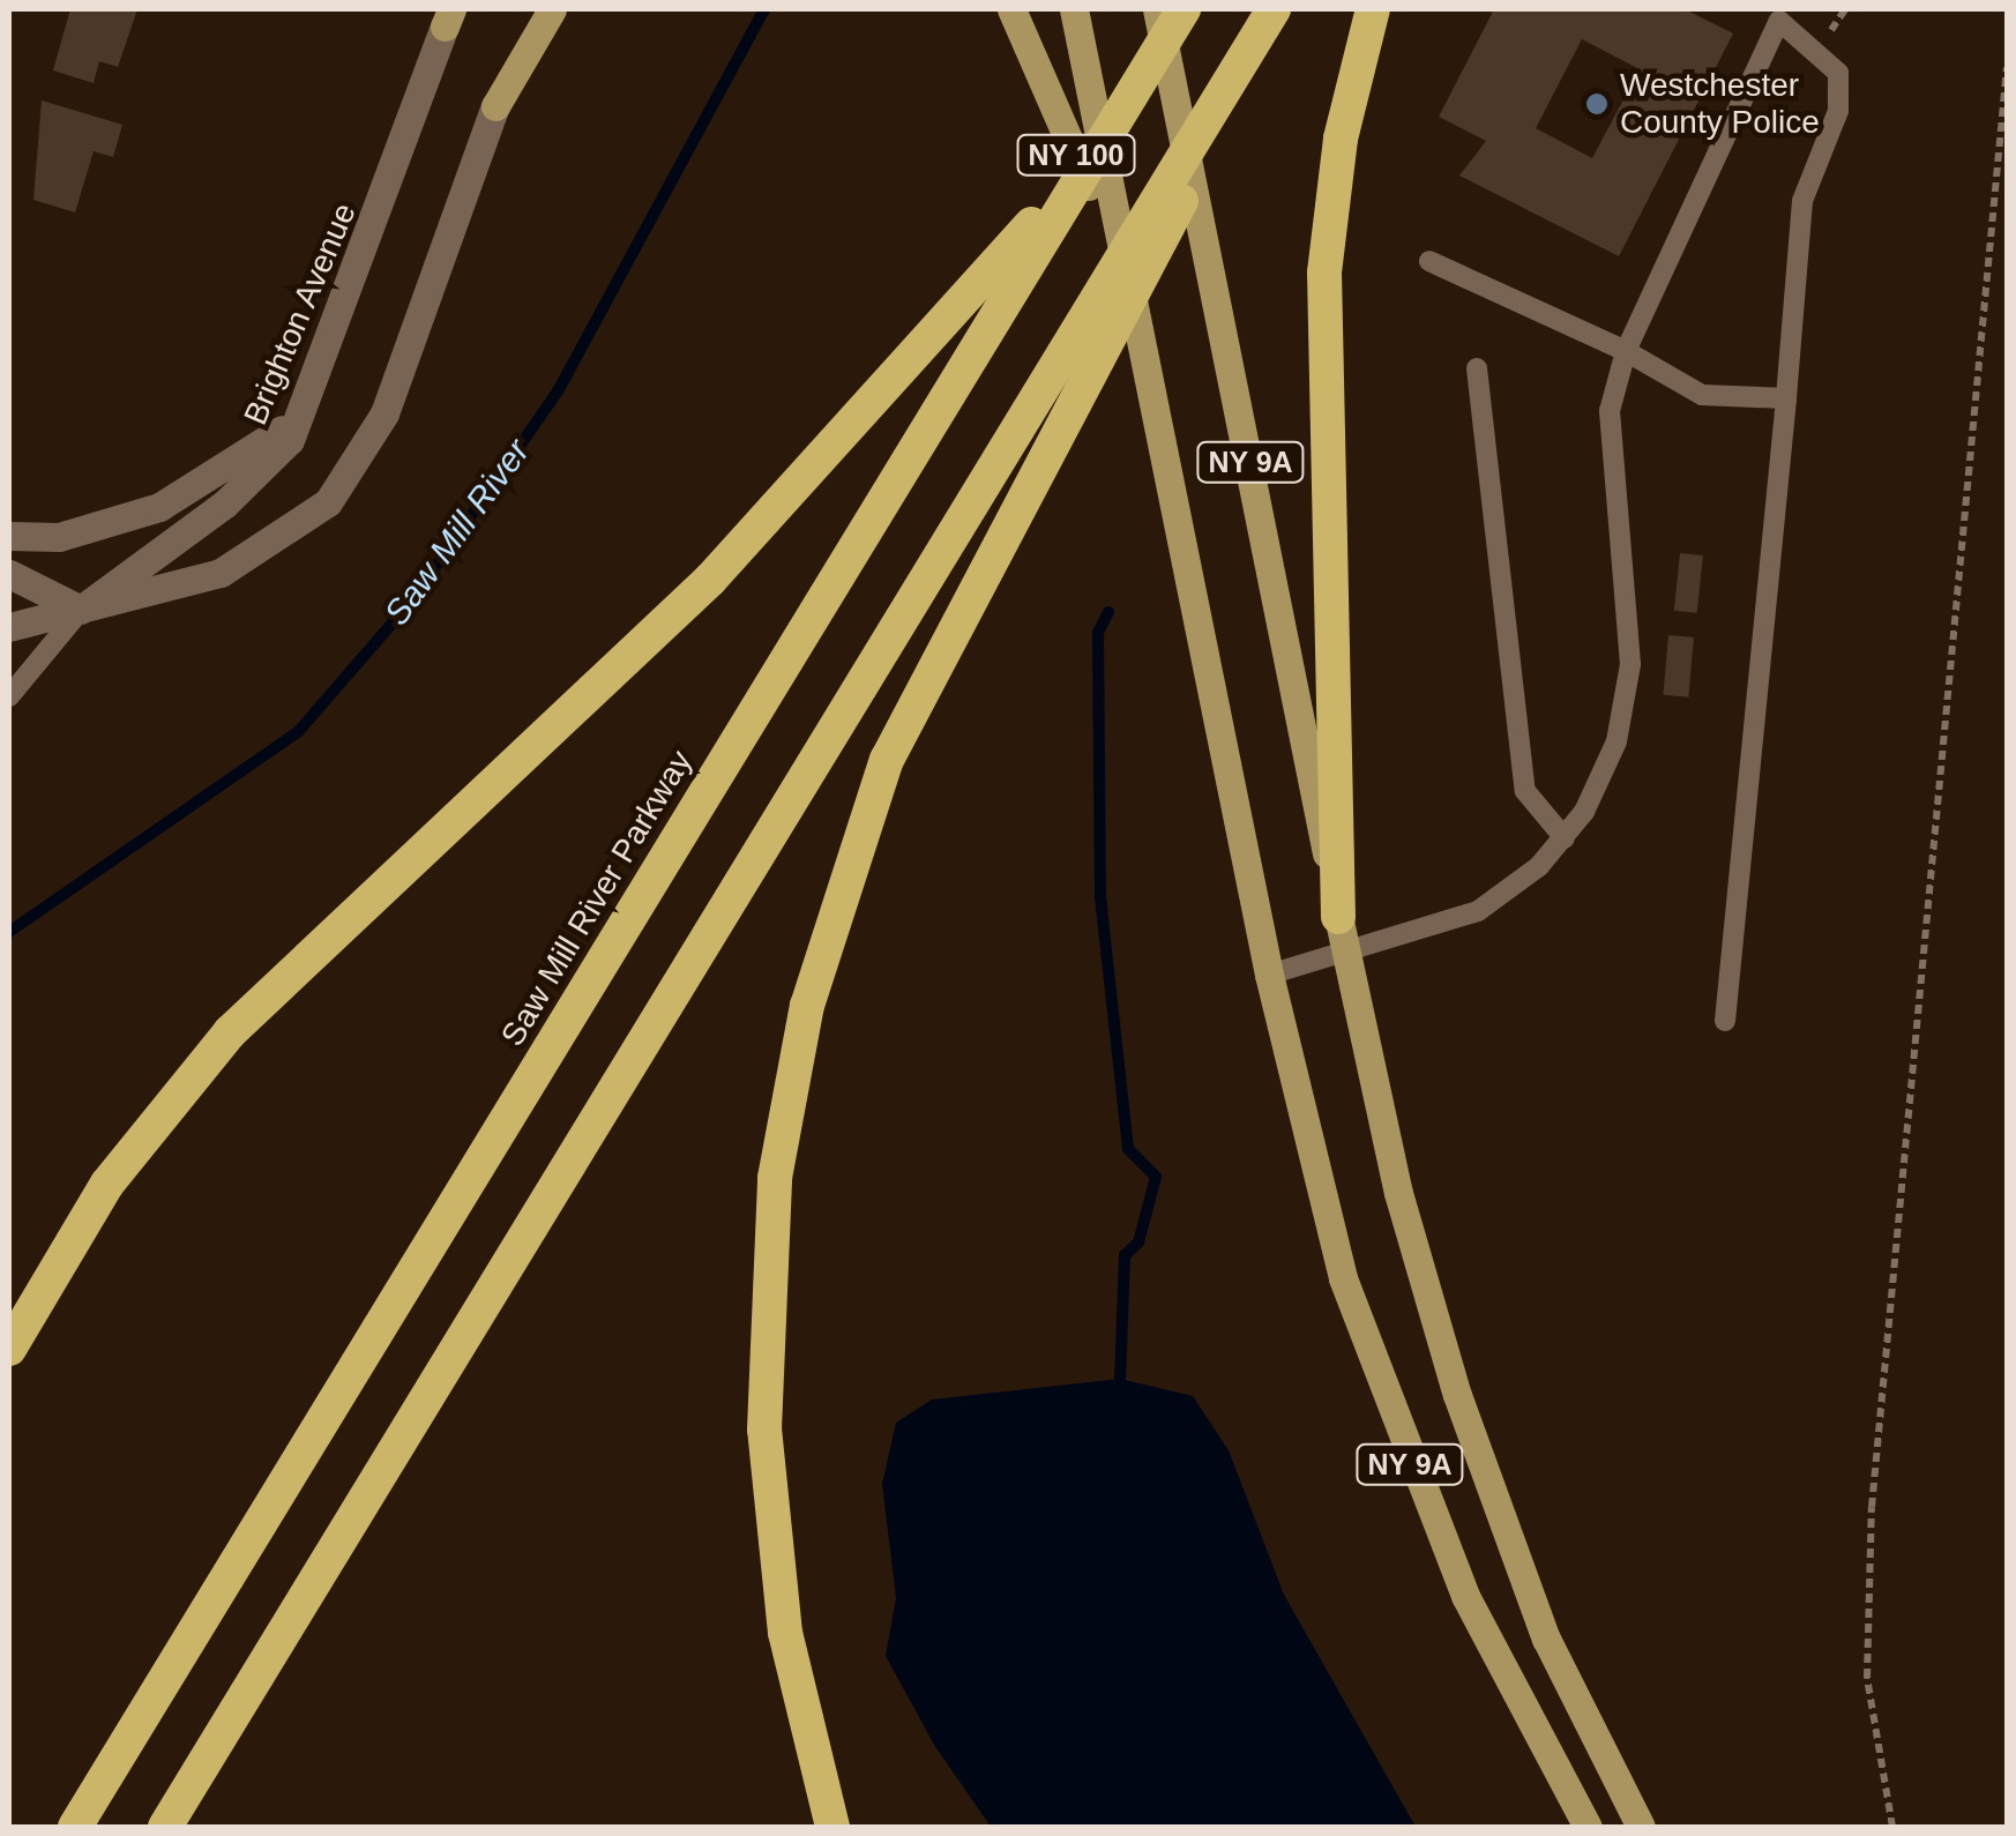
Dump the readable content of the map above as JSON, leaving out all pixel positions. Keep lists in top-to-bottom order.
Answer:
{
  "streets": {
    "highway": ["Saw Mill River Parkway"],
    "main road": ["NY 100", "Brighton Avenue", "NY 9A"]
  },
  "crossings": [
    ["NY 100", "NY 9A"]
  ],
  "water": ["Saw Mill River"],
  "places": ["Westchester County Police"]
}
